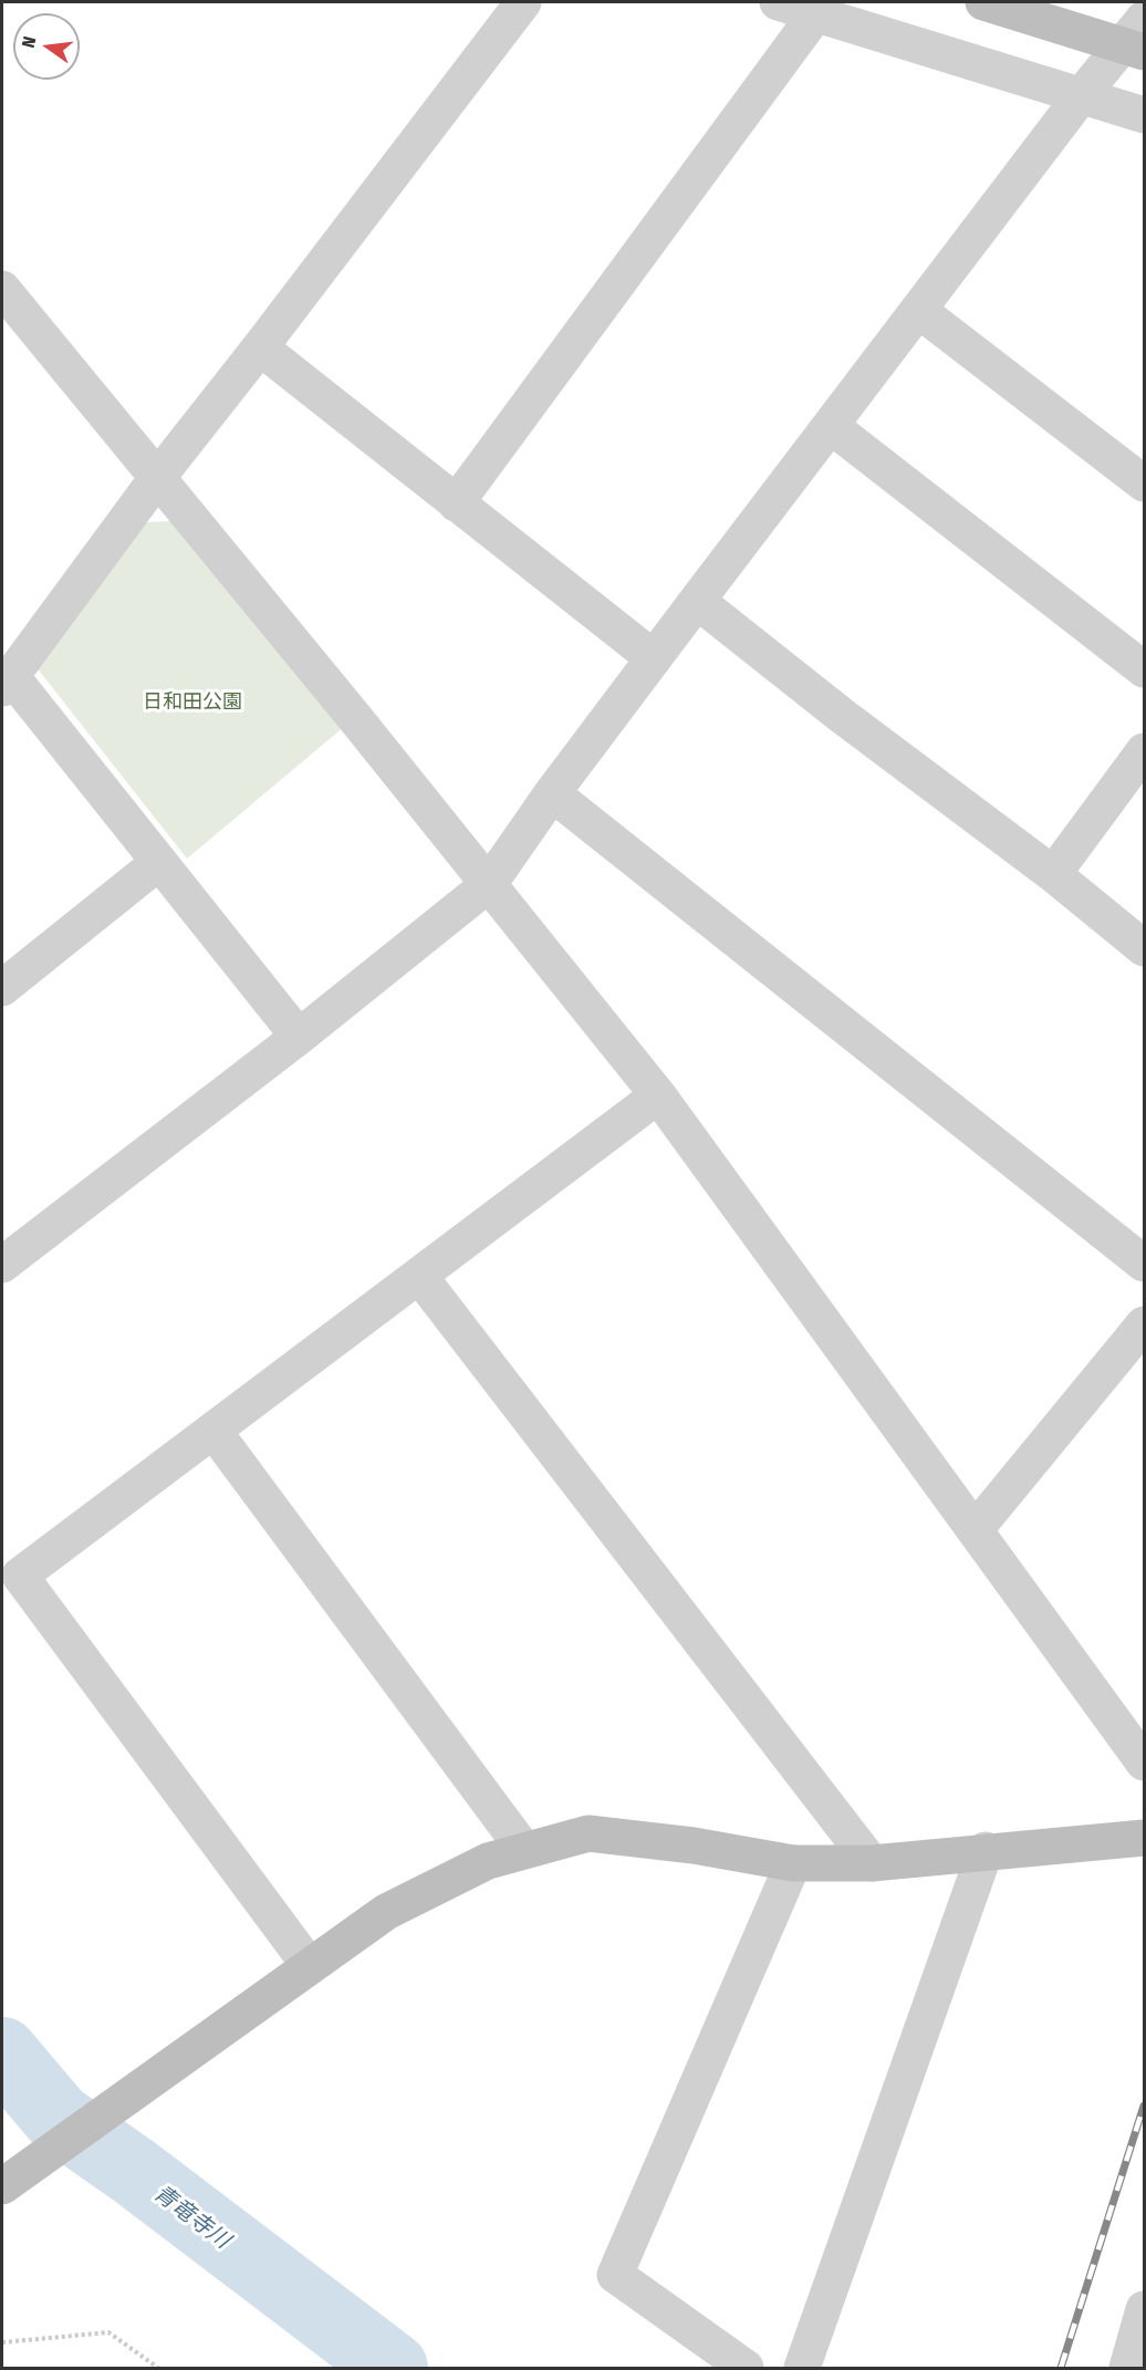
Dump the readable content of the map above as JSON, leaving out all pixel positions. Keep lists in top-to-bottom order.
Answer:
{
  "water": ["青竜寺川"],
  "parks": ["日和田公園"],
  "north": "left"
}
